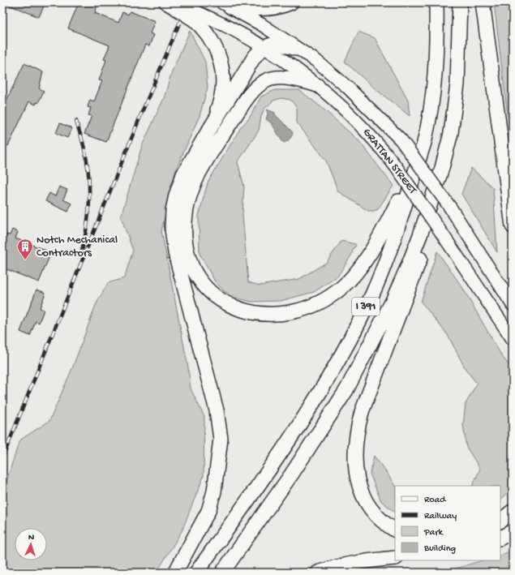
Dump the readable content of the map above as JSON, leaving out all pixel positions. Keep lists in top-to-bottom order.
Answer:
{
  "streets": {
    "highway": ["I 391"],
    "main road": ["GRATTAN STREET"]
  },
  "places": {
    "building": ["Notch Mechanical Contractors"]
  },
  "legend": [
    "Road",
    "Railway",
    "Park",
    "Building"
  ],
  "north": "top"
}
